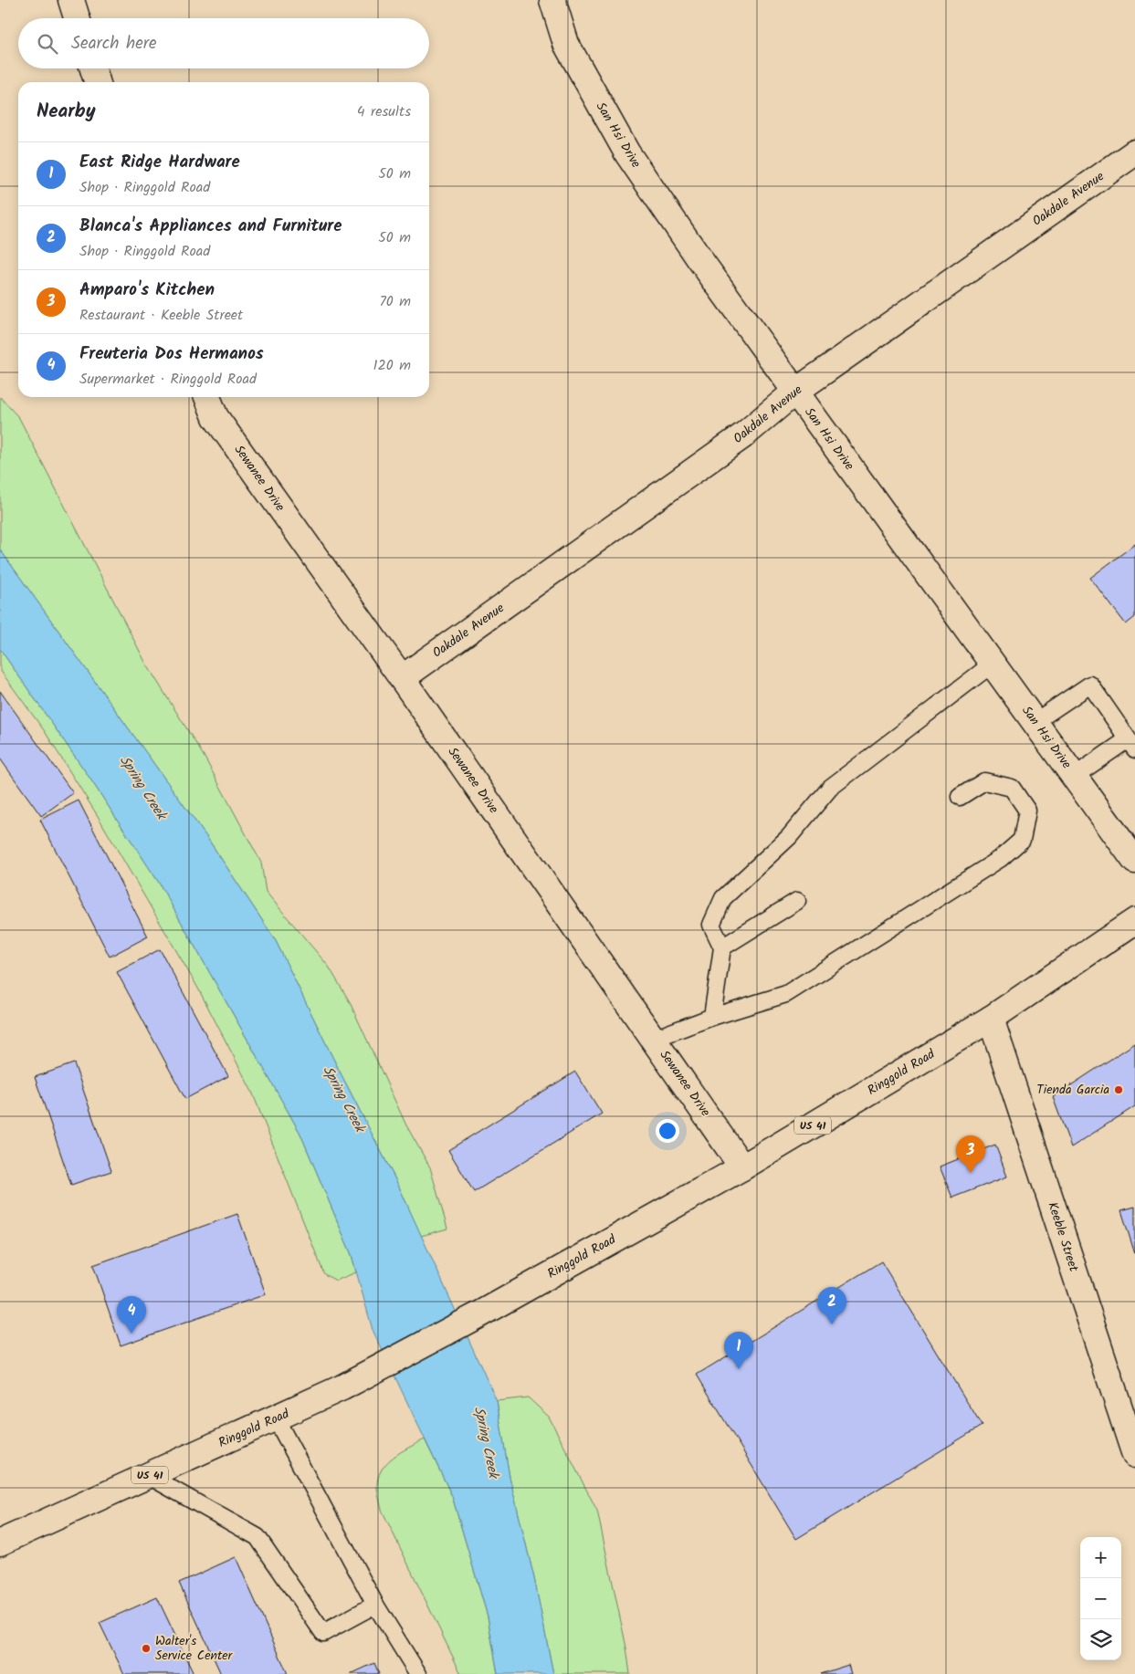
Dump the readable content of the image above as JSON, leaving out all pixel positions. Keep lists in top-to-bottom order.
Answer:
{
  "streets": {
    "street": [
      "San Hsi Drive",
      "Oakdale Avenue",
      "Sewanee Drive",
      "Ringgold Road",
      "US 41",
      "Keeble Street"
    ]
  },
  "crossings": [
    ["San Hsi Drive", "Oakdale Avenue"],
    ["Oakdale Avenue", "Sewanee Drive"],
    ["Sewanee Drive", "Ringgold Road"],
    ["Ringgold Road", "Keeble Street"]
  ],
  "water": ["Spring Creek"],
  "places": ["Tienda Garcia", "Walter's Service Center"],
  "page": {
    "search": "Search here",
    "heading": ["Nearby", "4 results"],
    "list": [
      {
        "mark": "1",
        "name": "East Ridge Hardware",
        "note": "Shop · Ringgold Road",
        "value": "50 m"
      },
      {
        "mark": "2",
        "name": "Blanca's Appliances and Furniture",
        "note": "Shop · Ringgold Road",
        "value": "50 m"
      },
      {
        "mark": "3",
        "name": "Amparo's Kitchen",
        "note": "Restaurant · Keeble Street",
        "value": "70 m"
      },
      {
        "mark": "4",
        "name": "Freuteria Dos Hermanos",
        "note": "Supermarket · Ringgold Road",
        "value": "120 m"
      }
    ],
    "pins": [
      "3",
      "2",
      "4",
      "1"
    ],
    "map_buttons": ["+", "−"]
  }
}
